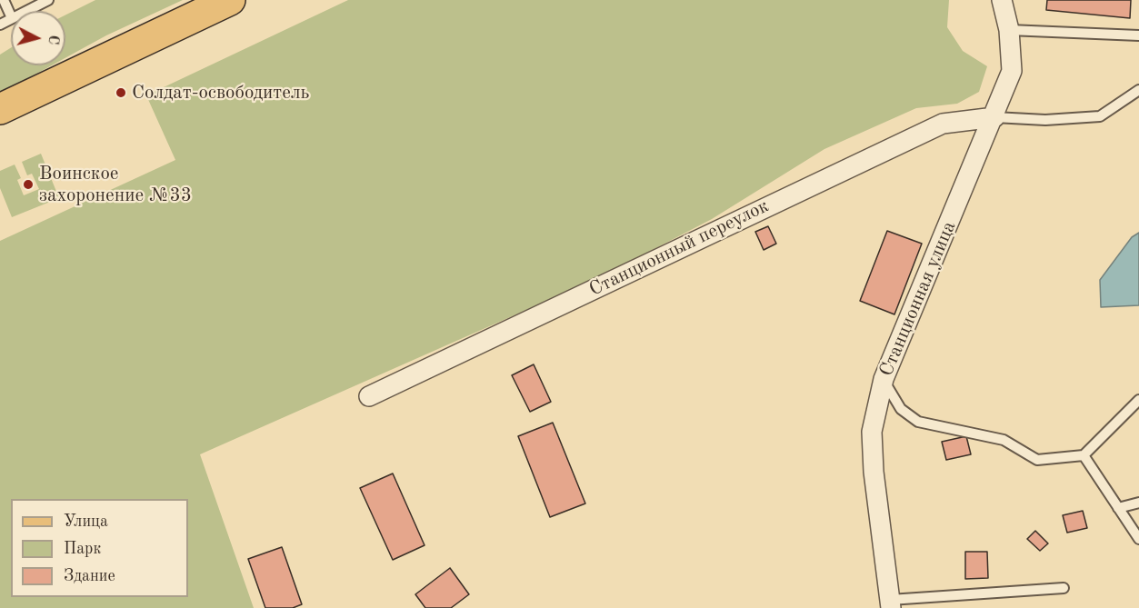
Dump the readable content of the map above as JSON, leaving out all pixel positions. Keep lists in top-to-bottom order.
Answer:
{
  "streets": {
    "street": ["Станционный переулок", "Станционная улица"]
  },
  "crossings": [
    ["Станционный переулок", "Станционная улица"]
  ],
  "places": ["Солдат-освободитель", "Воинское захоронение №33"],
  "legend": ["Улица", "Парк", "Здание"],
  "north": "right"
}
